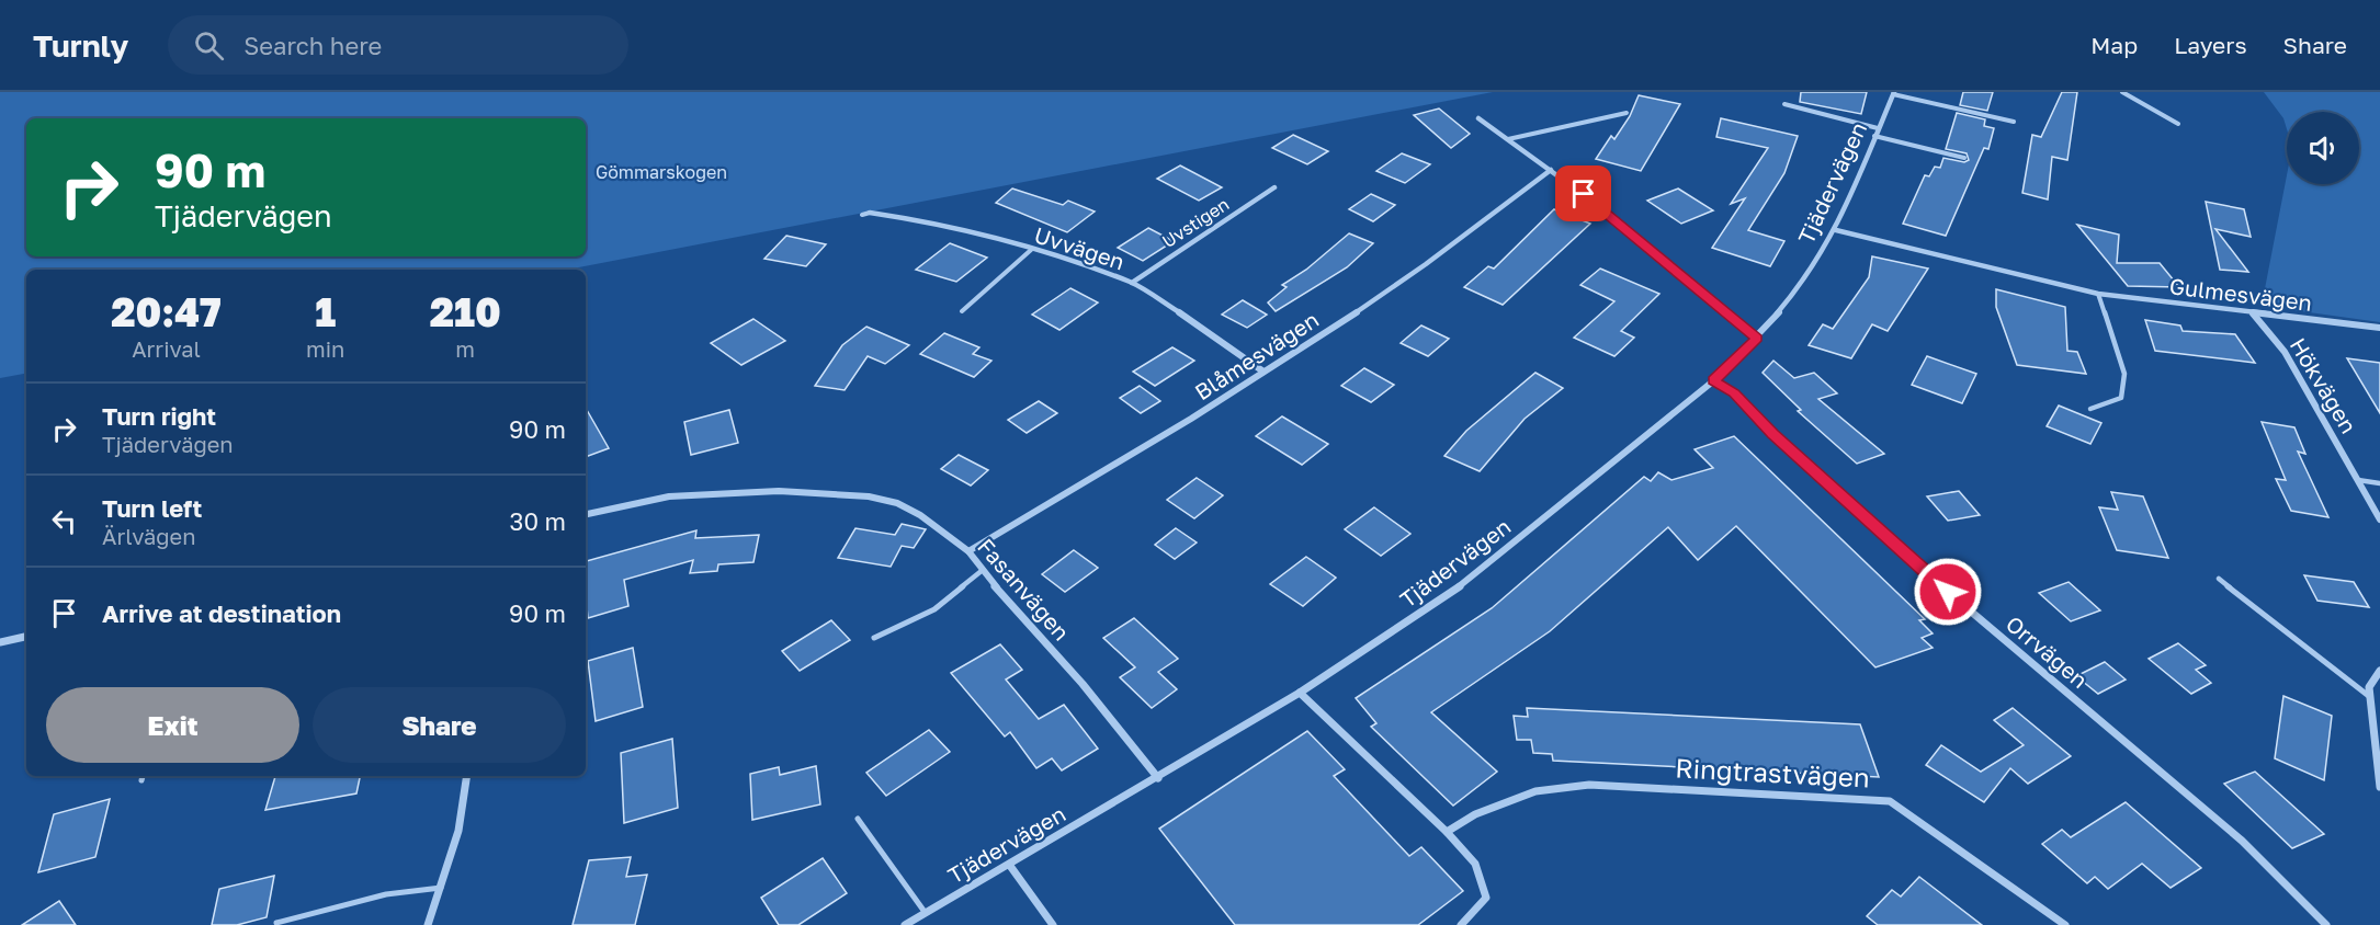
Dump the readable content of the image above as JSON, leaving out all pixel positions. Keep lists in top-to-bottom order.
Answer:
{
  "streets": {
    "street": [
      "Tjädervägen",
      "Uvstigen",
      "Uvvägen",
      "Gulmesvägen",
      "Blåmesvägen",
      "Hökvägen",
      "Fasanvägen",
      "Orrvägen",
      "Ringtrastvägen"
    ]
  },
  "crossings": [
    ["Tjädervägen", "Gulmesvägen"],
    ["Tjädervägen", "Fasanvägen"],
    ["Tjädervägen", "Orrvägen"],
    ["Uvstigen", "Uvvägen"],
    ["Uvvägen", "Blåmesvägen"],
    ["Gulmesvägen", "Hökvägen"],
    ["Blåmesvägen", "Fasanvägen"]
  ],
  "parks": ["Gömmarskogen"],
  "page": {
    "header": "Turnly",
    "search": "Search here",
    "nav": ["Map", "Layers", "Share"],
    "turn": ["90 m", "Tjädervägen"],
    "eta": [
      "20:47",
      "Arrival",
      "1",
      "min",
      "210",
      "m"
    ],
    "list": [
      {
        "name": "Turn right",
        "note": "Tjädervägen",
        "value": "90 m"
      },
      {
        "name": "Turn left",
        "note": "Ärlvägen",
        "value": "30 m"
      },
      {
        "name": "Arrive at destination",
        "value": "90 m"
      }
    ],
    "buttons": ["Exit", "Share"]
  }
}
